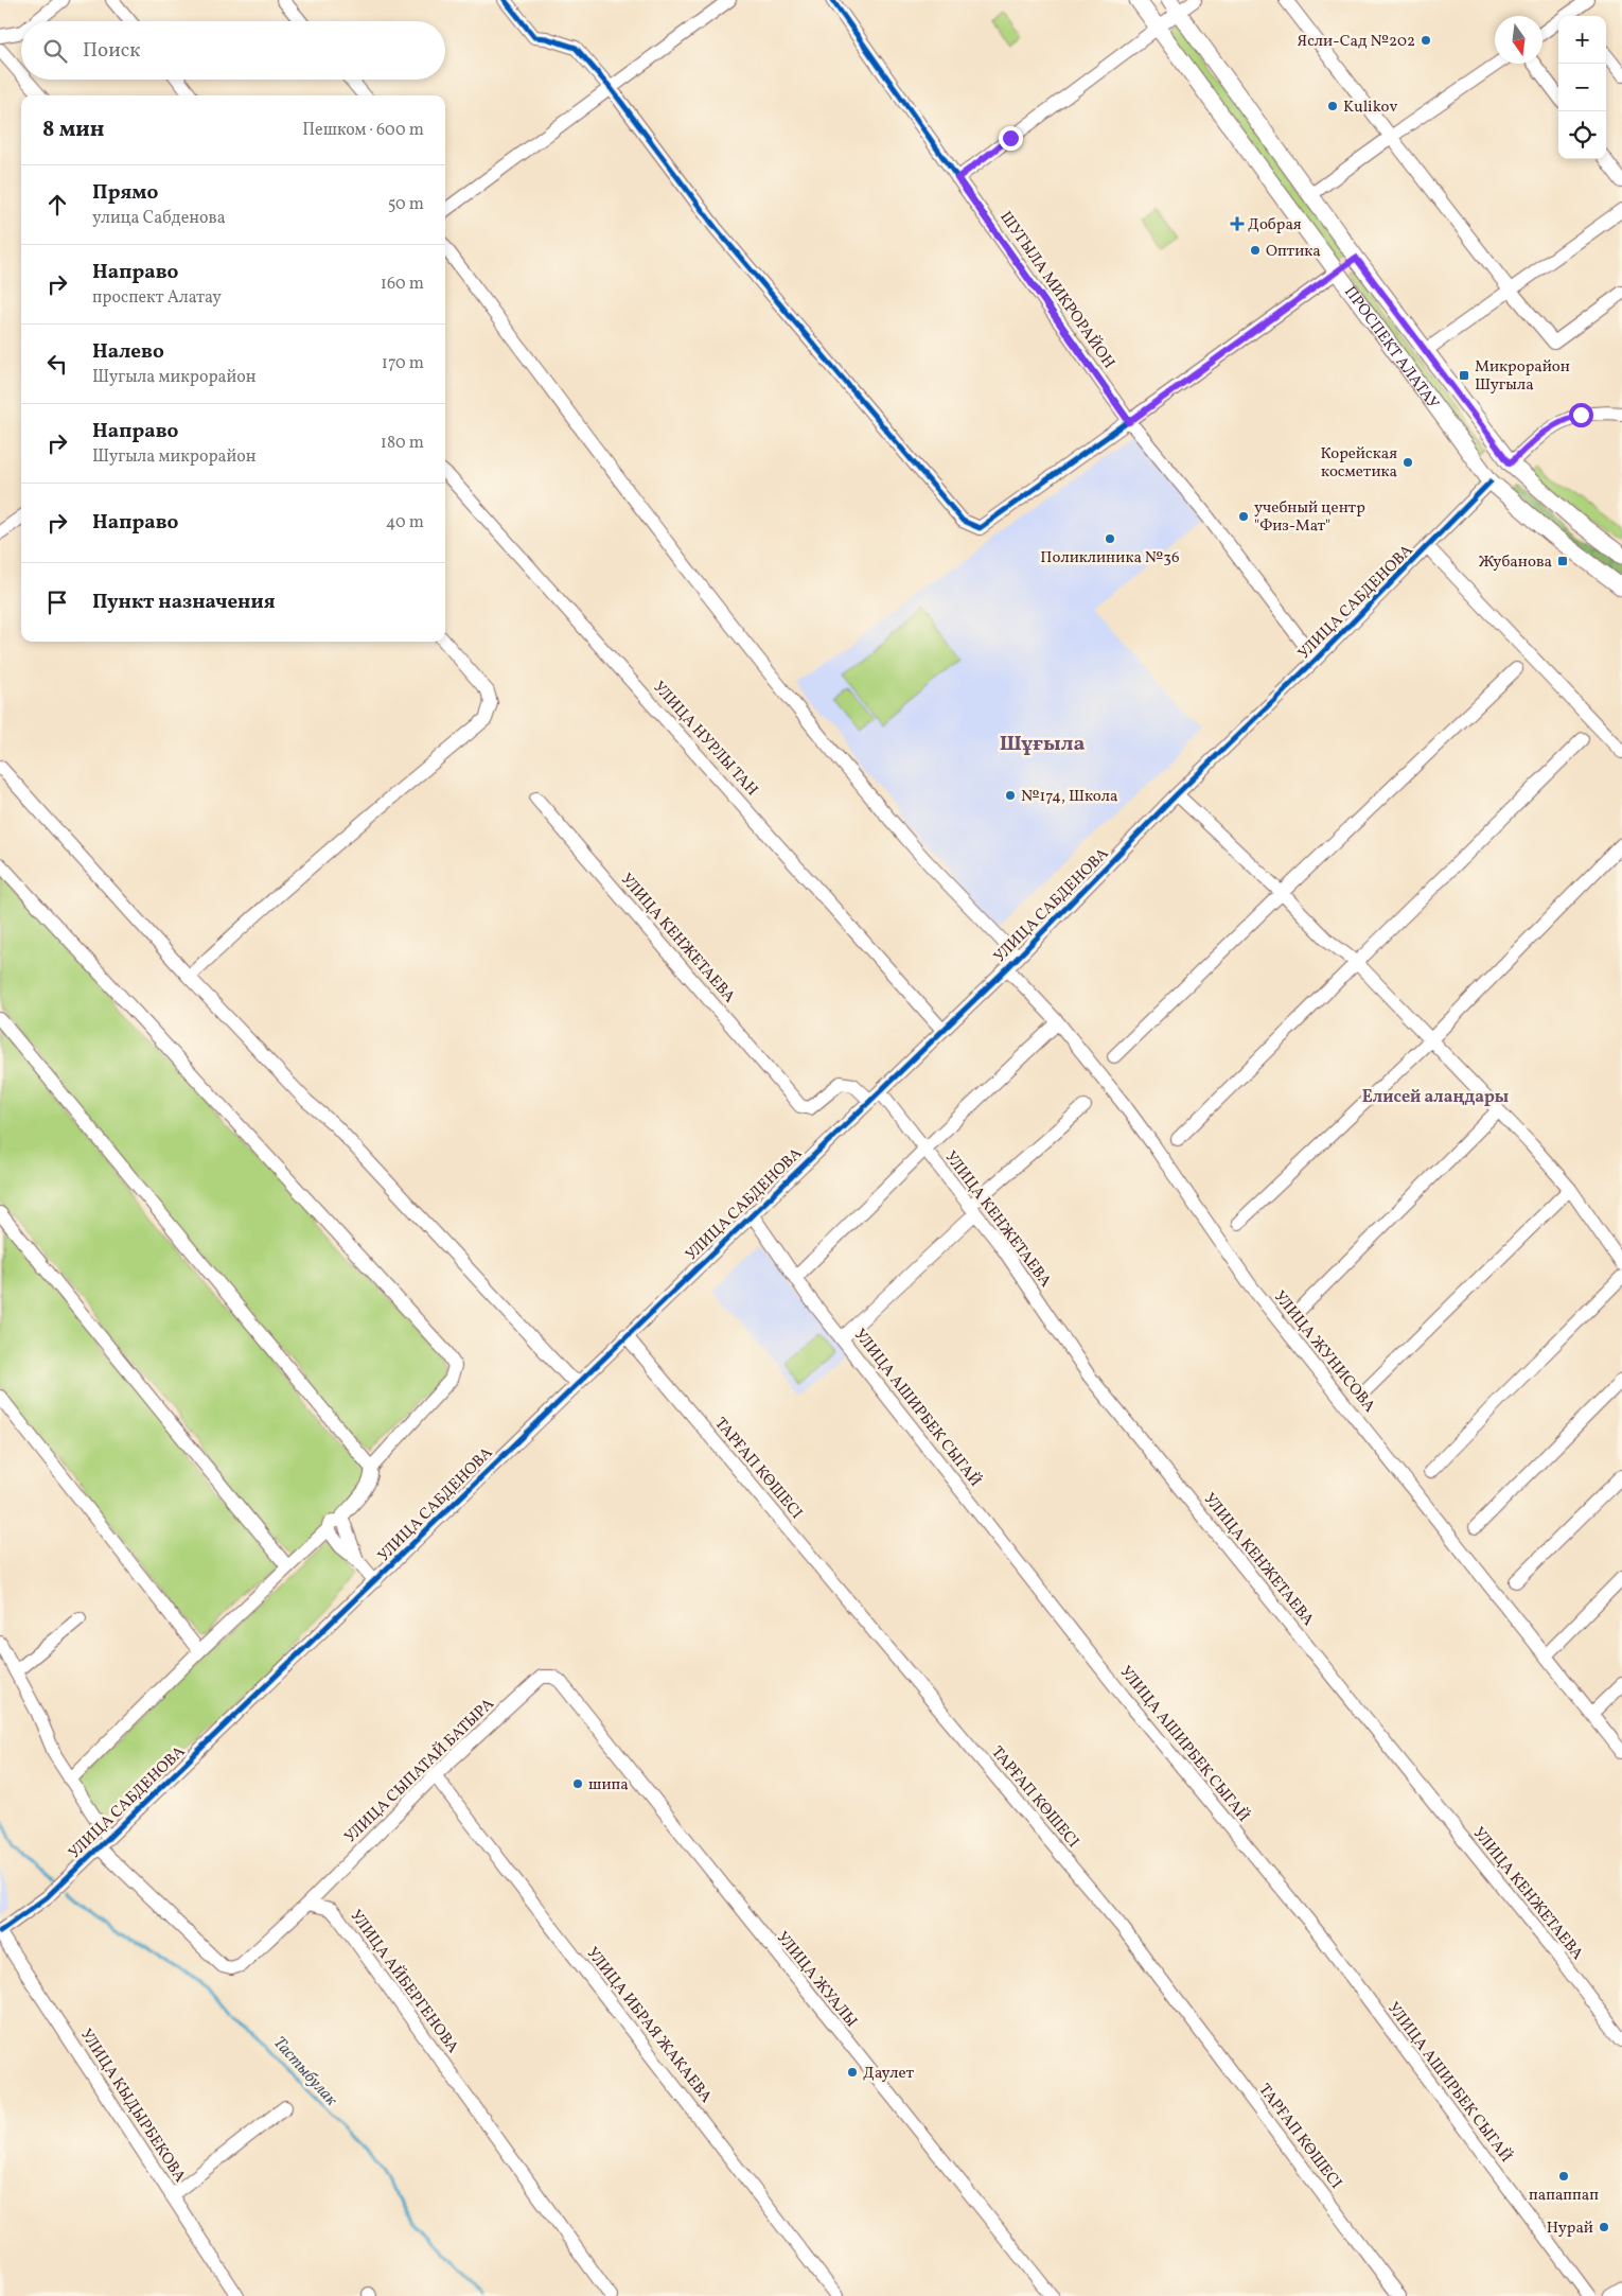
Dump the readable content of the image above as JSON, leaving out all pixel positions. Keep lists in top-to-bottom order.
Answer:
{
  "streets": {
    "main road": ["ПРОСПЕКТ АЛАТАУ", "УЛИЦА САБДЕНОВА"],
    "street": [
      "ШУГЫЛА МИКРОРАЙОН",
      "УЛИЦА НУРЛЫ ТАН",
      "УЛИЦА КЕНЖЕТАЕВА",
      "УЛИЦА ЖУНИСОВА",
      "УЛИЦА АШИРБЕК СЫГАЙ",
      "ТАРҒАП КӨШЕСІ",
      "УЛИЦА СЫПАТАЙ БАТЫРА",
      "УЛИЦА ЖУАЛЫ",
      "УЛИЦА АЙБЕРГЕНОВА",
      "УЛИЦА ИБРАЯ ЖАКАЕВА",
      "УЛИЦА КЫДЫРБЕКОВА"
    ]
  },
  "crossings": [
    ["ШУГЫЛА МИКРОРАЙОН", "УЛИЦА САБДЕНОВА"],
    ["ПРОСПЕКТ АЛАТАУ", "УЛИЦА САБДЕНОВА"],
    ["УЛИЦА САБДЕНОВА", "УЛИЦА НУРЛЫ ТАН"],
    ["УЛИЦА САБДЕНОВА", "УЛИЦА КЕНЖЕТАЕВА"],
    ["УЛИЦА САБДЕНОВА", "УЛИЦА ЖУНИСОВА"],
    ["УЛИЦА САБДЕНОВА", "УЛИЦА АШИРБЕК СЫГАЙ"],
    ["УЛИЦА САБДЕНОВА", "ТАРҒАП КӨШЕСІ"],
    ["УЛИЦА САБДЕНОВА", "УЛИЦА КЫДЫРБЕКОВА"],
    ["УЛИЦА СЫПАТАЙ БАТЫРА", "УЛИЦА ЖУАЛЫ"],
    ["УЛИЦА СЫПАТАЙ БАТЫРА", "УЛИЦА АЙБЕРГЕНОВА"],
    ["УЛИЦА СЫПАТАЙ БАТЫРА", "УЛИЦА ИБРАЯ ЖАКАЕВА"]
  ],
  "districts": ["Шұғыла", "Елисей алаңдары"],
  "water": ["Тастыбулак"],
  "places": {
    "other": [
      "Ясли-Сад №202",
      "Kulikov",
      "Оптика",
      "Корейская косметика",
      "учебный центр \"Физ-Мат\"",
      "Поликлиника №36",
      "№174, Школа",
      "шипа",
      "Даулет",
      "папаппап",
      "Нурай"
    ],
    "health": ["Добрая"],
    "transit": ["Микрорайон Шугыла", "Жубанова"]
  },
  "north": "bottom",
  "page": {
    "map_buttons": ["+", "−"],
    "search": "Поиск",
    "heading": ["8 мин", "Пешком · 600 m"],
    "list": [
      ["Прямо", "улица Сабденова", "50 m"],
      ["Направо", "проспект Алатау", "160 m"],
      ["Налево", "Шугыла микрорайон", "170 m"],
      ["Направо", "Шугыла микрорайон", "180 m"],
      ["Направо", "40 m"],
      "Пункт назначения"
    ]
  }
}
